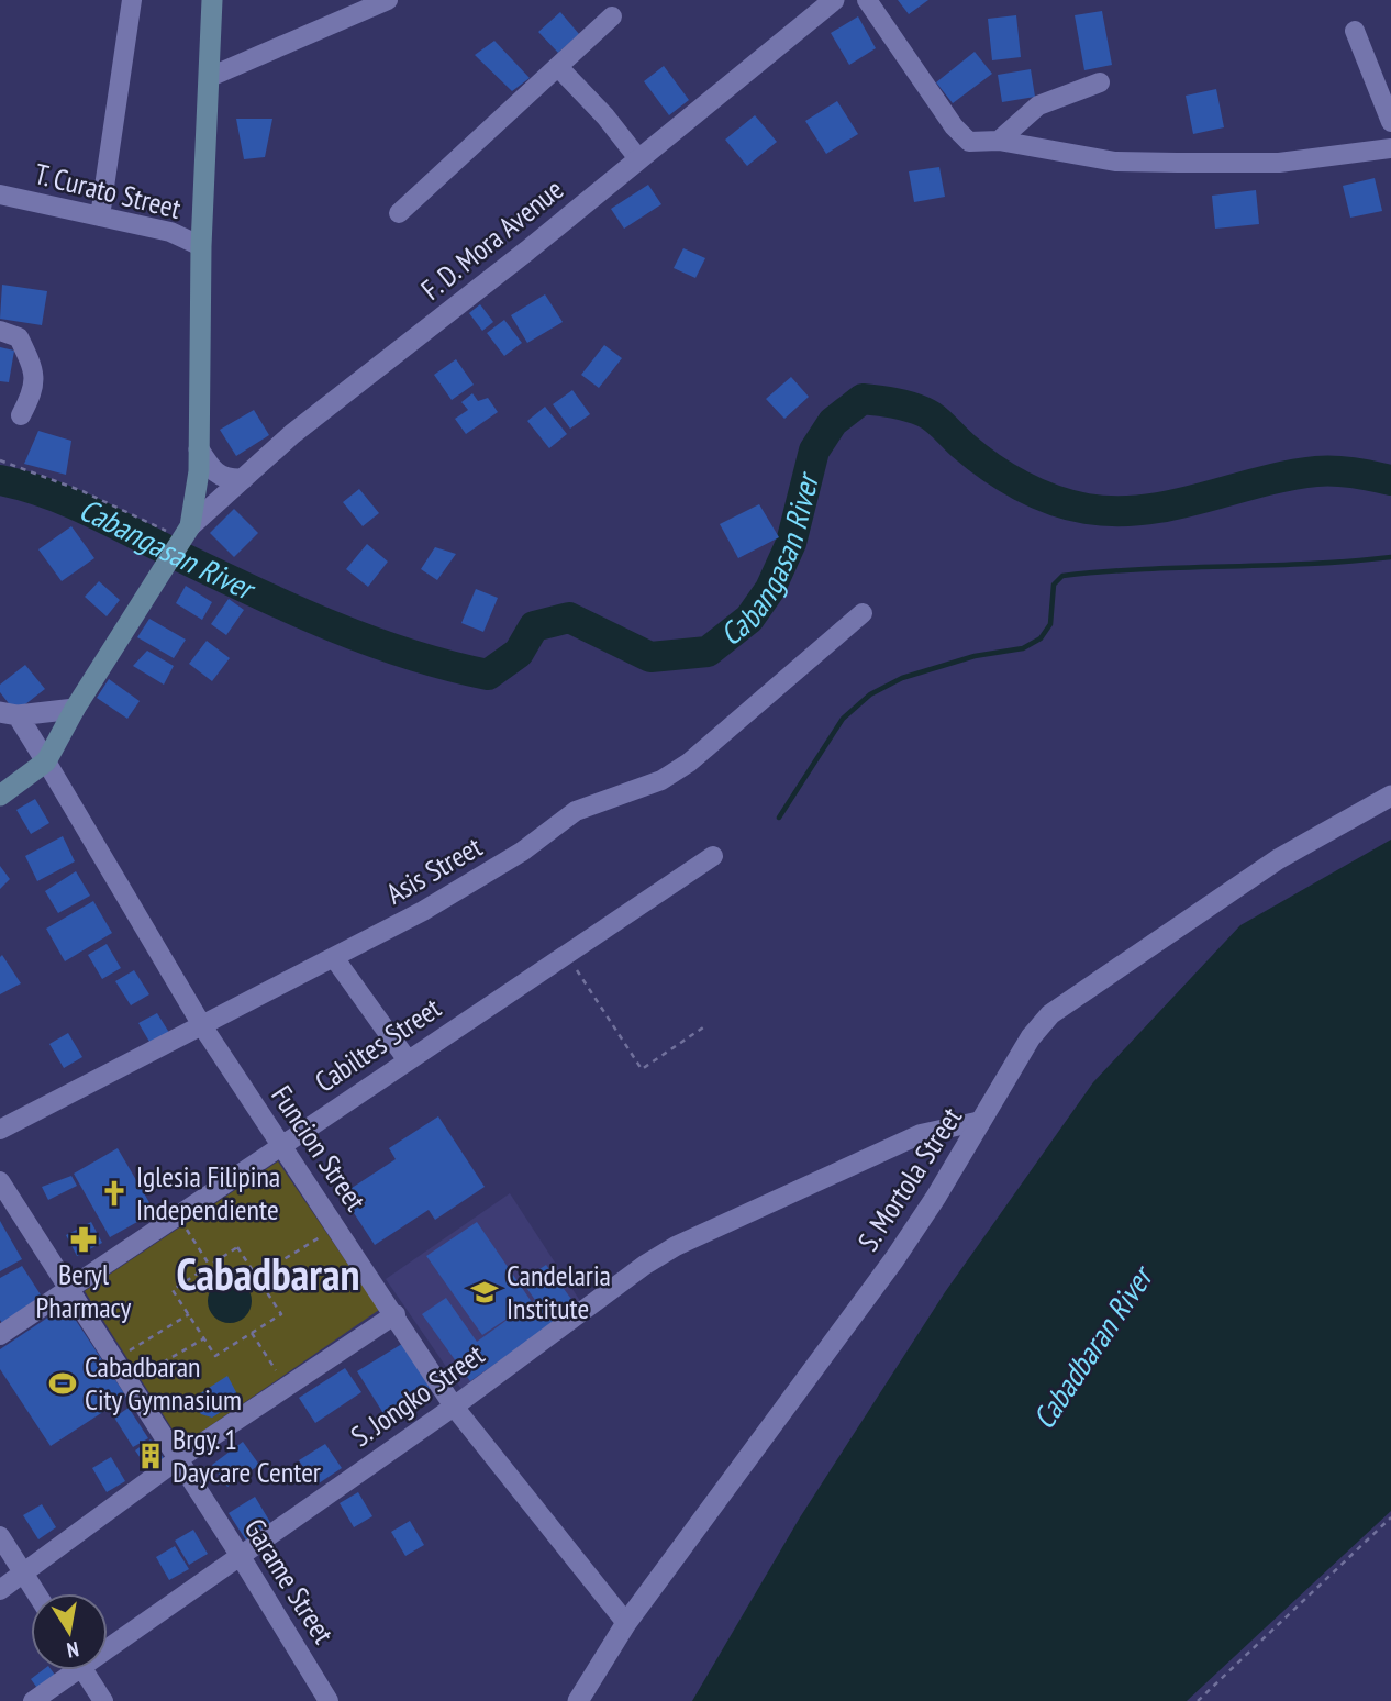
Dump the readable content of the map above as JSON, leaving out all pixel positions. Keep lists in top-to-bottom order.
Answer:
{
  "streets": {
    "street": [
      "T. Curato Street",
      "F. D. Mora Avenue",
      "Asis Street",
      "Cabiltes Street",
      "Funcion Street",
      "S. Mortola Street",
      "S. Jongko Street",
      "Garame Street"
    ]
  },
  "crossings": [
    ["Asis Street", "Funcion Street"],
    ["Cabiltes Street", "Funcion Street"],
    ["Cabiltes Street", "Garame Street"],
    ["Funcion Street", "S. Mortola Street"],
    ["Funcion Street", "S. Jongko Street"],
    ["S. Mortola Street", "S. Jongko Street"],
    ["S. Jongko Street", "Garame Street"]
  ],
  "districts": ["Cabadbaran"],
  "water": ["Cabangasan River", "Cabadbaran River"],
  "places": {
    "church": ["Iglesia Filipina Independiente"],
    "pharmacy": ["Beryl Pharmacy"],
    "school or university": ["Candelaria Institute"],
    "sports": ["Cabadbaran City Gymnasium"],
    "building": ["Brgy. 1 Daycare Center"]
  },
  "north": "bottom"
}
